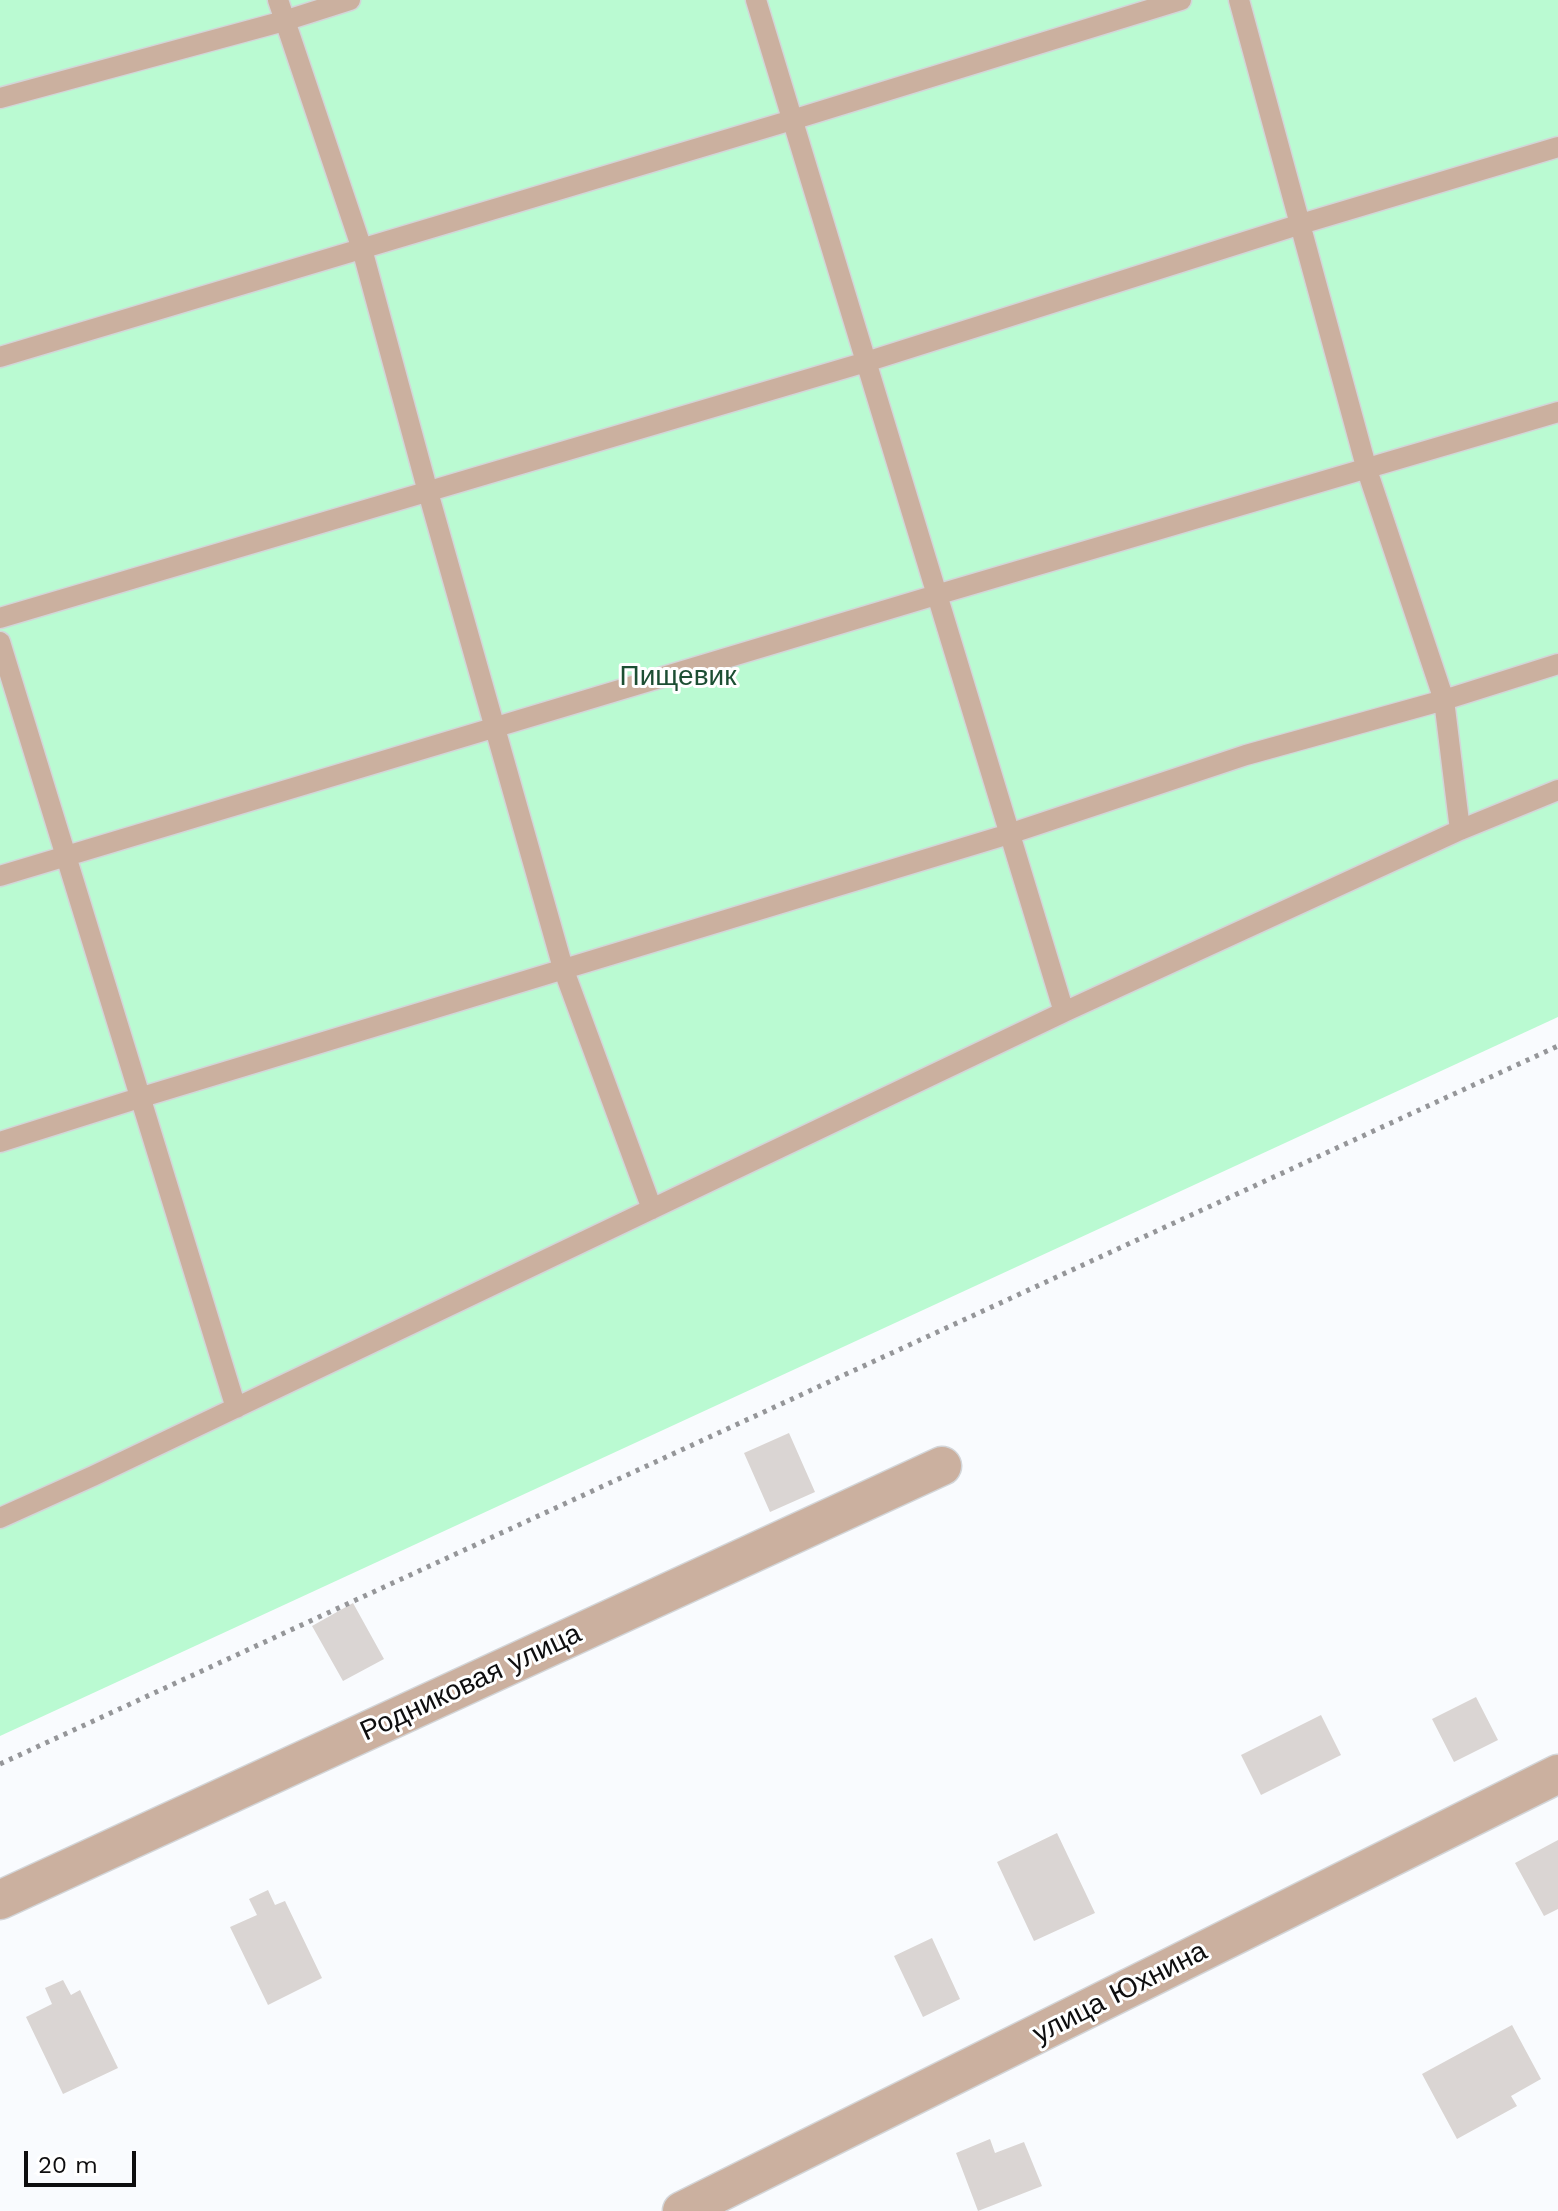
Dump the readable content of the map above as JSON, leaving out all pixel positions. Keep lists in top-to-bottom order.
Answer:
{
  "streets": {
    "street": ["Родниковая улица", "улица Юхнина"]
  },
  "parks": ["Пищевик"],
  "scale_bar": "20 m"
}
